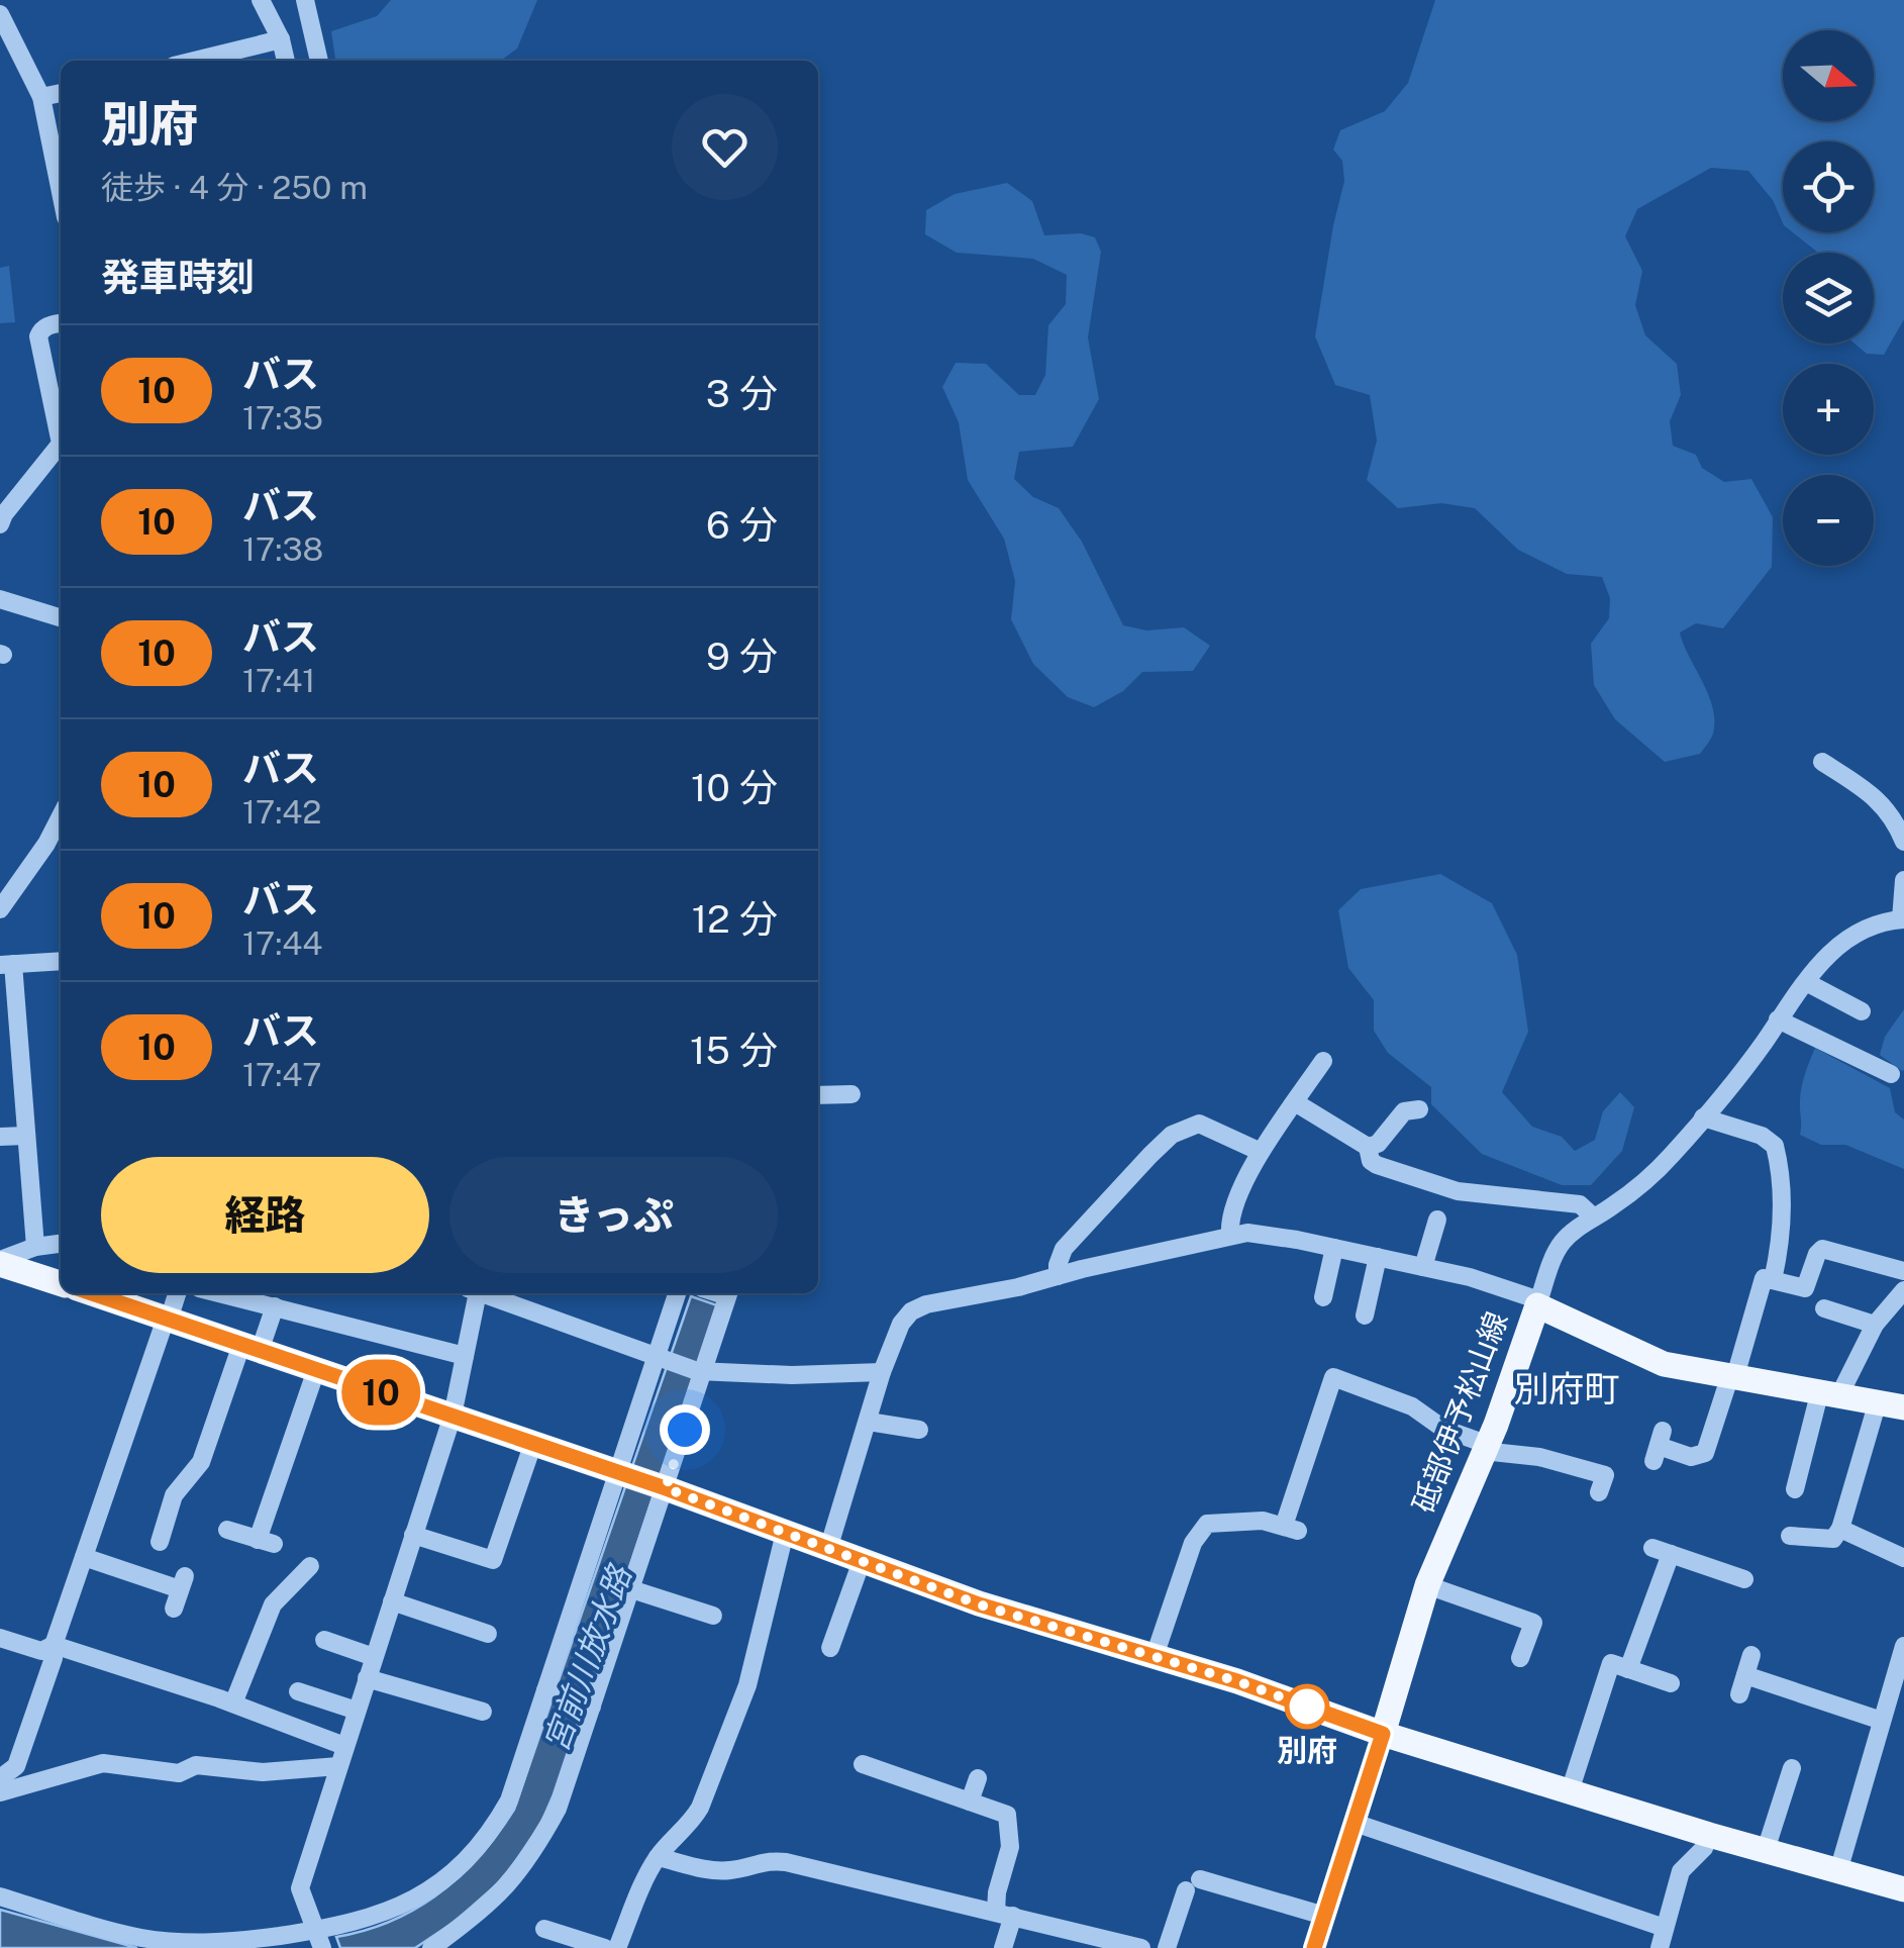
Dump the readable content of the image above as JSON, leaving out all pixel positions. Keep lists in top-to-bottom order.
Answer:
{
  "streets": {
    "main road": ["砥部伊予松山線"]
  },
  "districts": ["別府町"],
  "water": ["宮前川放水路"],
  "places": ["別府"],
  "lines": ["bus line 10"],
  "north": "right",
  "page": {
    "on_map": "10",
    "map_buttons": ["+", "−"],
    "heading": [
      ["別府", "徒歩 · 4 分 · 250 m"],
      "発車時刻"
    ],
    "list": [
      {
        "mark": "10",
        "name": "バス",
        "note": "17:35",
        "value": "3 分"
      },
      {
        "mark": "10",
        "name": "バス",
        "note": "17:38",
        "value": "6 分"
      },
      {
        "mark": "10",
        "name": "バス",
        "note": "17:41",
        "value": "9 分"
      },
      {
        "mark": "10",
        "name": "バス",
        "note": "17:42",
        "value": "10 分"
      },
      {
        "mark": "10",
        "name": "バス",
        "note": "17:44",
        "value": "12 分"
      },
      {
        "mark": "10",
        "name": "バス",
        "note": "17:47",
        "value": "15 分"
      }
    ],
    "buttons": ["経路", "きっぷ"]
  }
}
